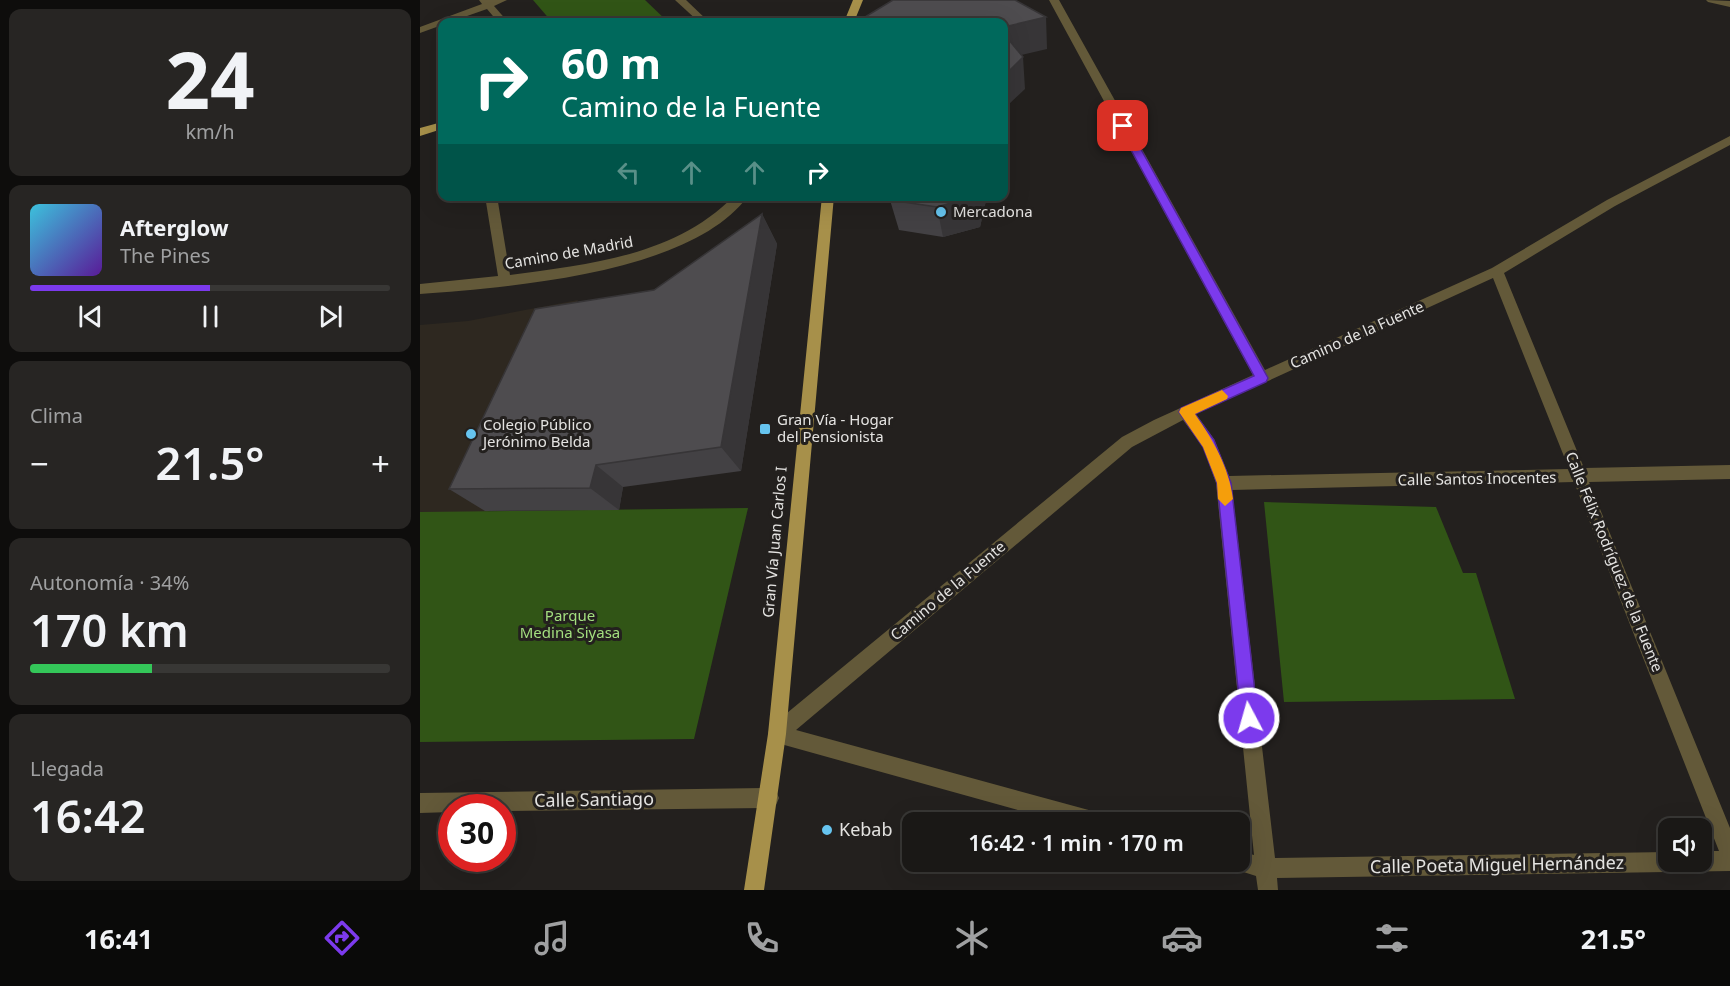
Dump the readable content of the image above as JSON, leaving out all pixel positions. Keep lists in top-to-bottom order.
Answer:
{
  "streets": {
    "main road": ["Gran Vía Juan Carlos I"],
    "street": [
      "Camino de Madrid",
      "Camino de la Fuente",
      "Calle Santos Inocentes",
      "Calle Félix Rodríguez de la Fuente",
      "Calle Santiago",
      "Calle Poeta Miguel Hernández"
    ]
  },
  "crossings": [
    ["Camino de la Fuente", "Gran Vía Juan Carlos I"],
    ["Camino de la Fuente", "Calle Félix Rodríguez de la Fuente"],
    ["Calle Santos Inocentes", "Calle Félix Rodríguez de la Fuente"],
    ["Gran Vía Juan Carlos I", "Calle Santiago"]
  ],
  "parks": ["Parque Medina Siyasa"],
  "places": {
    "other": ["Mercadona", "Colegio Público Jerónimo Belda", "Kebab"],
    "transit": ["Gran Vía - Hogar del Pensionista"]
  },
  "page": {
    "tile": [
      ["24", "km/h"],
      "Clima",
      ["Autonomía · 34%", "170 km"],
      ["Llegada", "16:42"]
    ],
    "turn": ["60 m", "Camino de la Fuente"],
    "song": ["Afterglow", "The Pines"],
    "heat": ["−", "21.5°", "+"],
    "limit": "30",
    "trip": "16:42 · 1 min · 170 m",
    "tabs": ["16:41", "21.5°"]
  }
}
